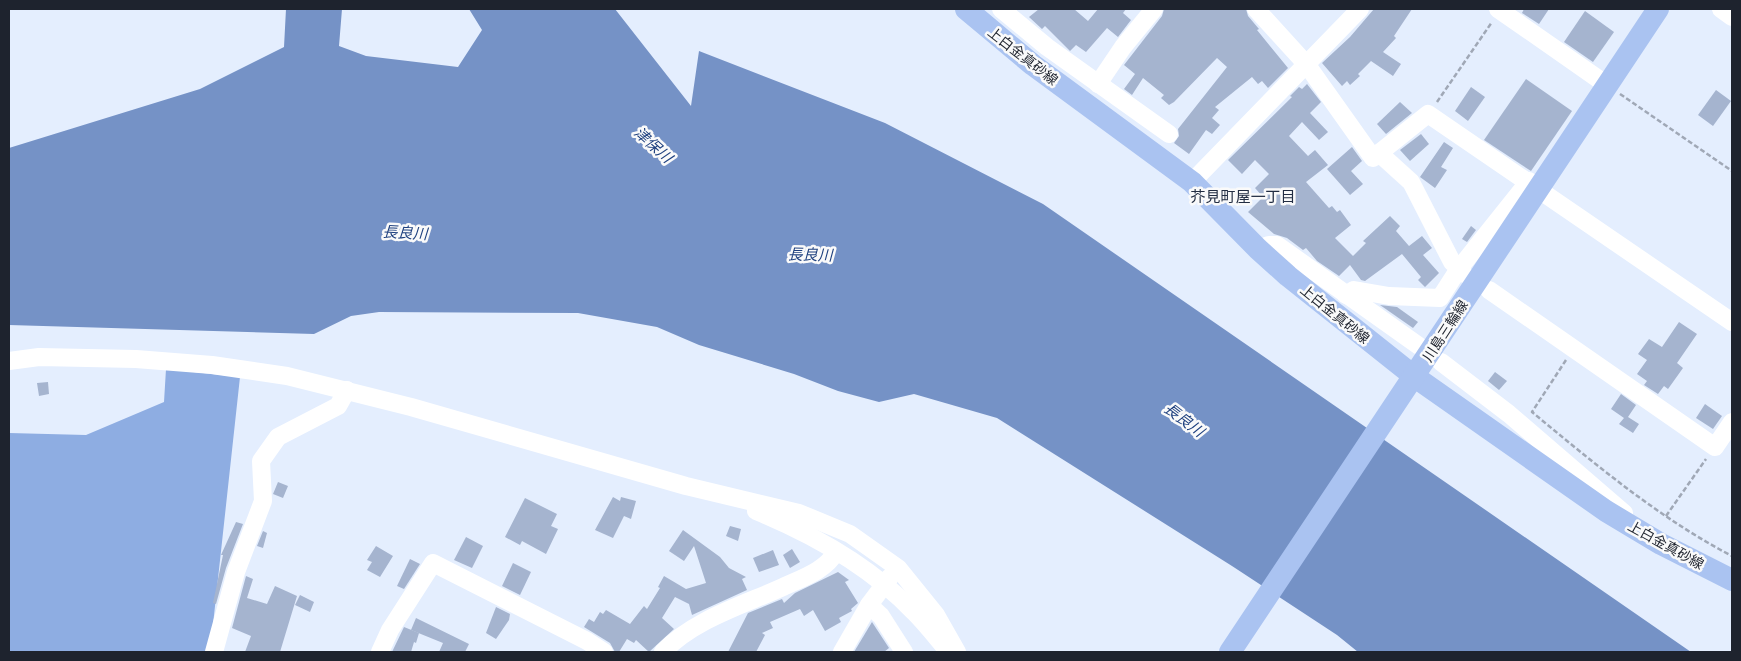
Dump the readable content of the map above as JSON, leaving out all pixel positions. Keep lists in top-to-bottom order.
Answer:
{
  "streets": {
    "main road": ["上白金真砂線", "川島三輪線"]
  },
  "crossings": [
    ["上白金真砂線", "川島三輪線"]
  ],
  "districts": ["芥見町屋一丁目"],
  "water": ["津保川", "長良川"]
}
